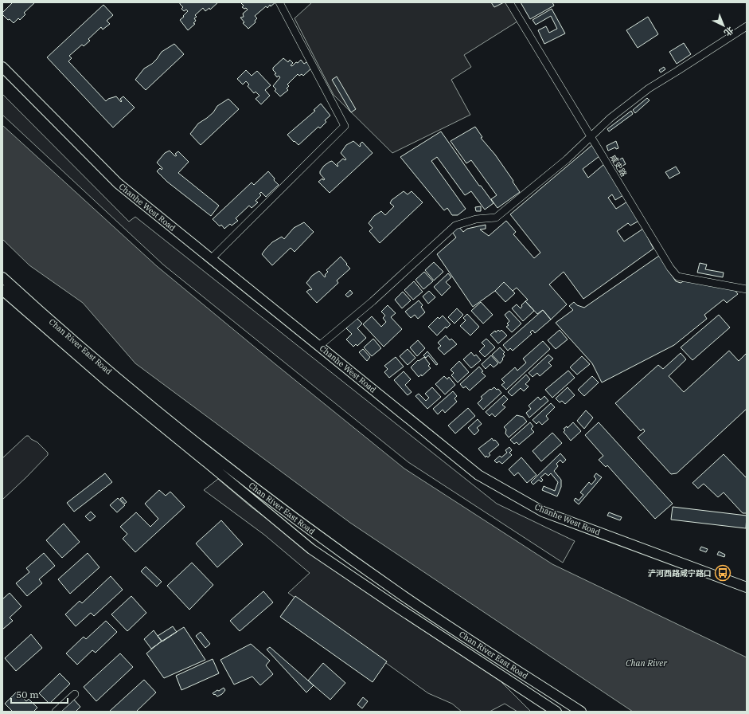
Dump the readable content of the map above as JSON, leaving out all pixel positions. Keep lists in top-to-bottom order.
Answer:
{
  "streets": {
    "street": ["咸史路", "Chanhe West Road", "Chan River East Road"]
  },
  "water": ["Chan River"],
  "places": {
    "bus stop": ["浐河西路咸宁路口"]
  },
  "scale_bar": "50 m",
  "north": "bottom right"
}
